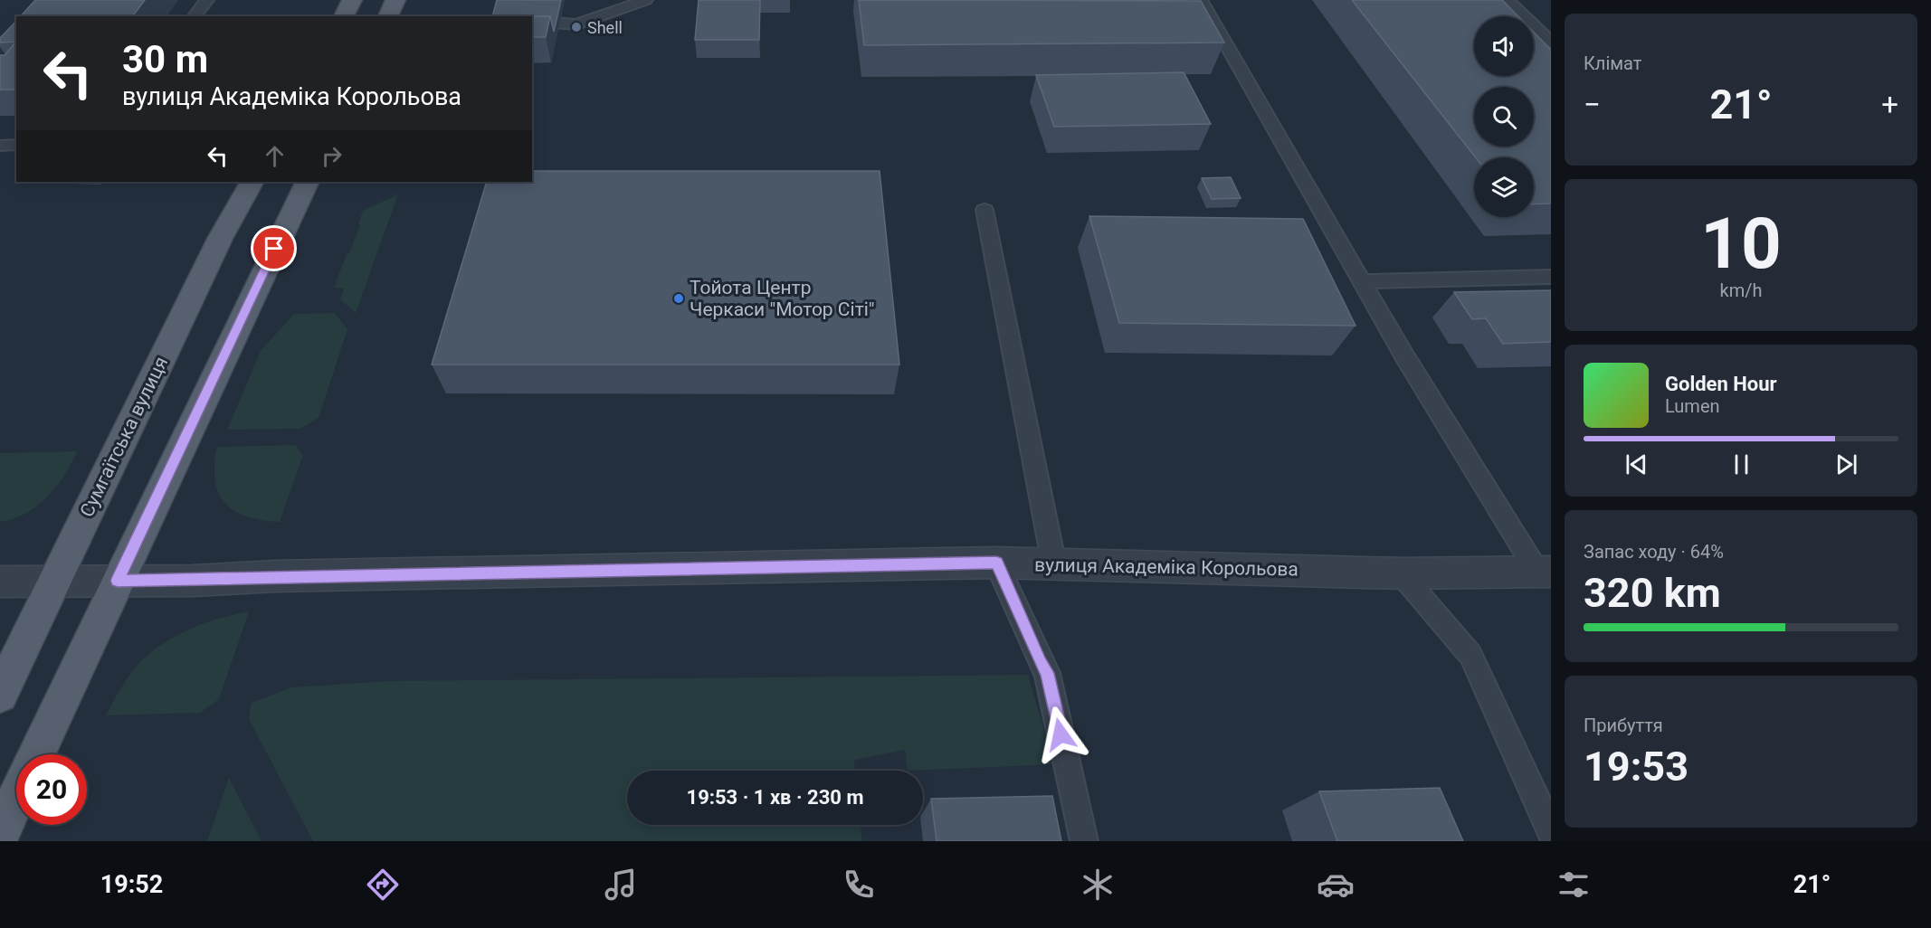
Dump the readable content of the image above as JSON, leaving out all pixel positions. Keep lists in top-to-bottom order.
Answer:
{
  "streets": {
    "main road": ["Сумгаїтська вулиця"],
    "street": ["вулиця Академіка Корольова"]
  },
  "crossings": [
    ["Сумгаїтська вулиця", "вулиця Академіка Корольова"]
  ],
  "places": ["Shell", "Тойота Центр Черкаси \"Мотор Сіті\""],
  "page": {
    "tile": [
      "Клімат",
      ["10", "km/h"],
      ["Запас ходу · 64%", "320 km"],
      ["Прибуття", "19:53"]
    ],
    "turn": ["30 m", "вулиця Академіка Корольова"],
    "heat": ["−", "21°", "+"],
    "song": ["Golden Hour", "Lumen"],
    "limit": "20",
    "trip": "19:53 · 1 хв · 230 m",
    "tabs": ["19:52", "21°"]
  }
}
